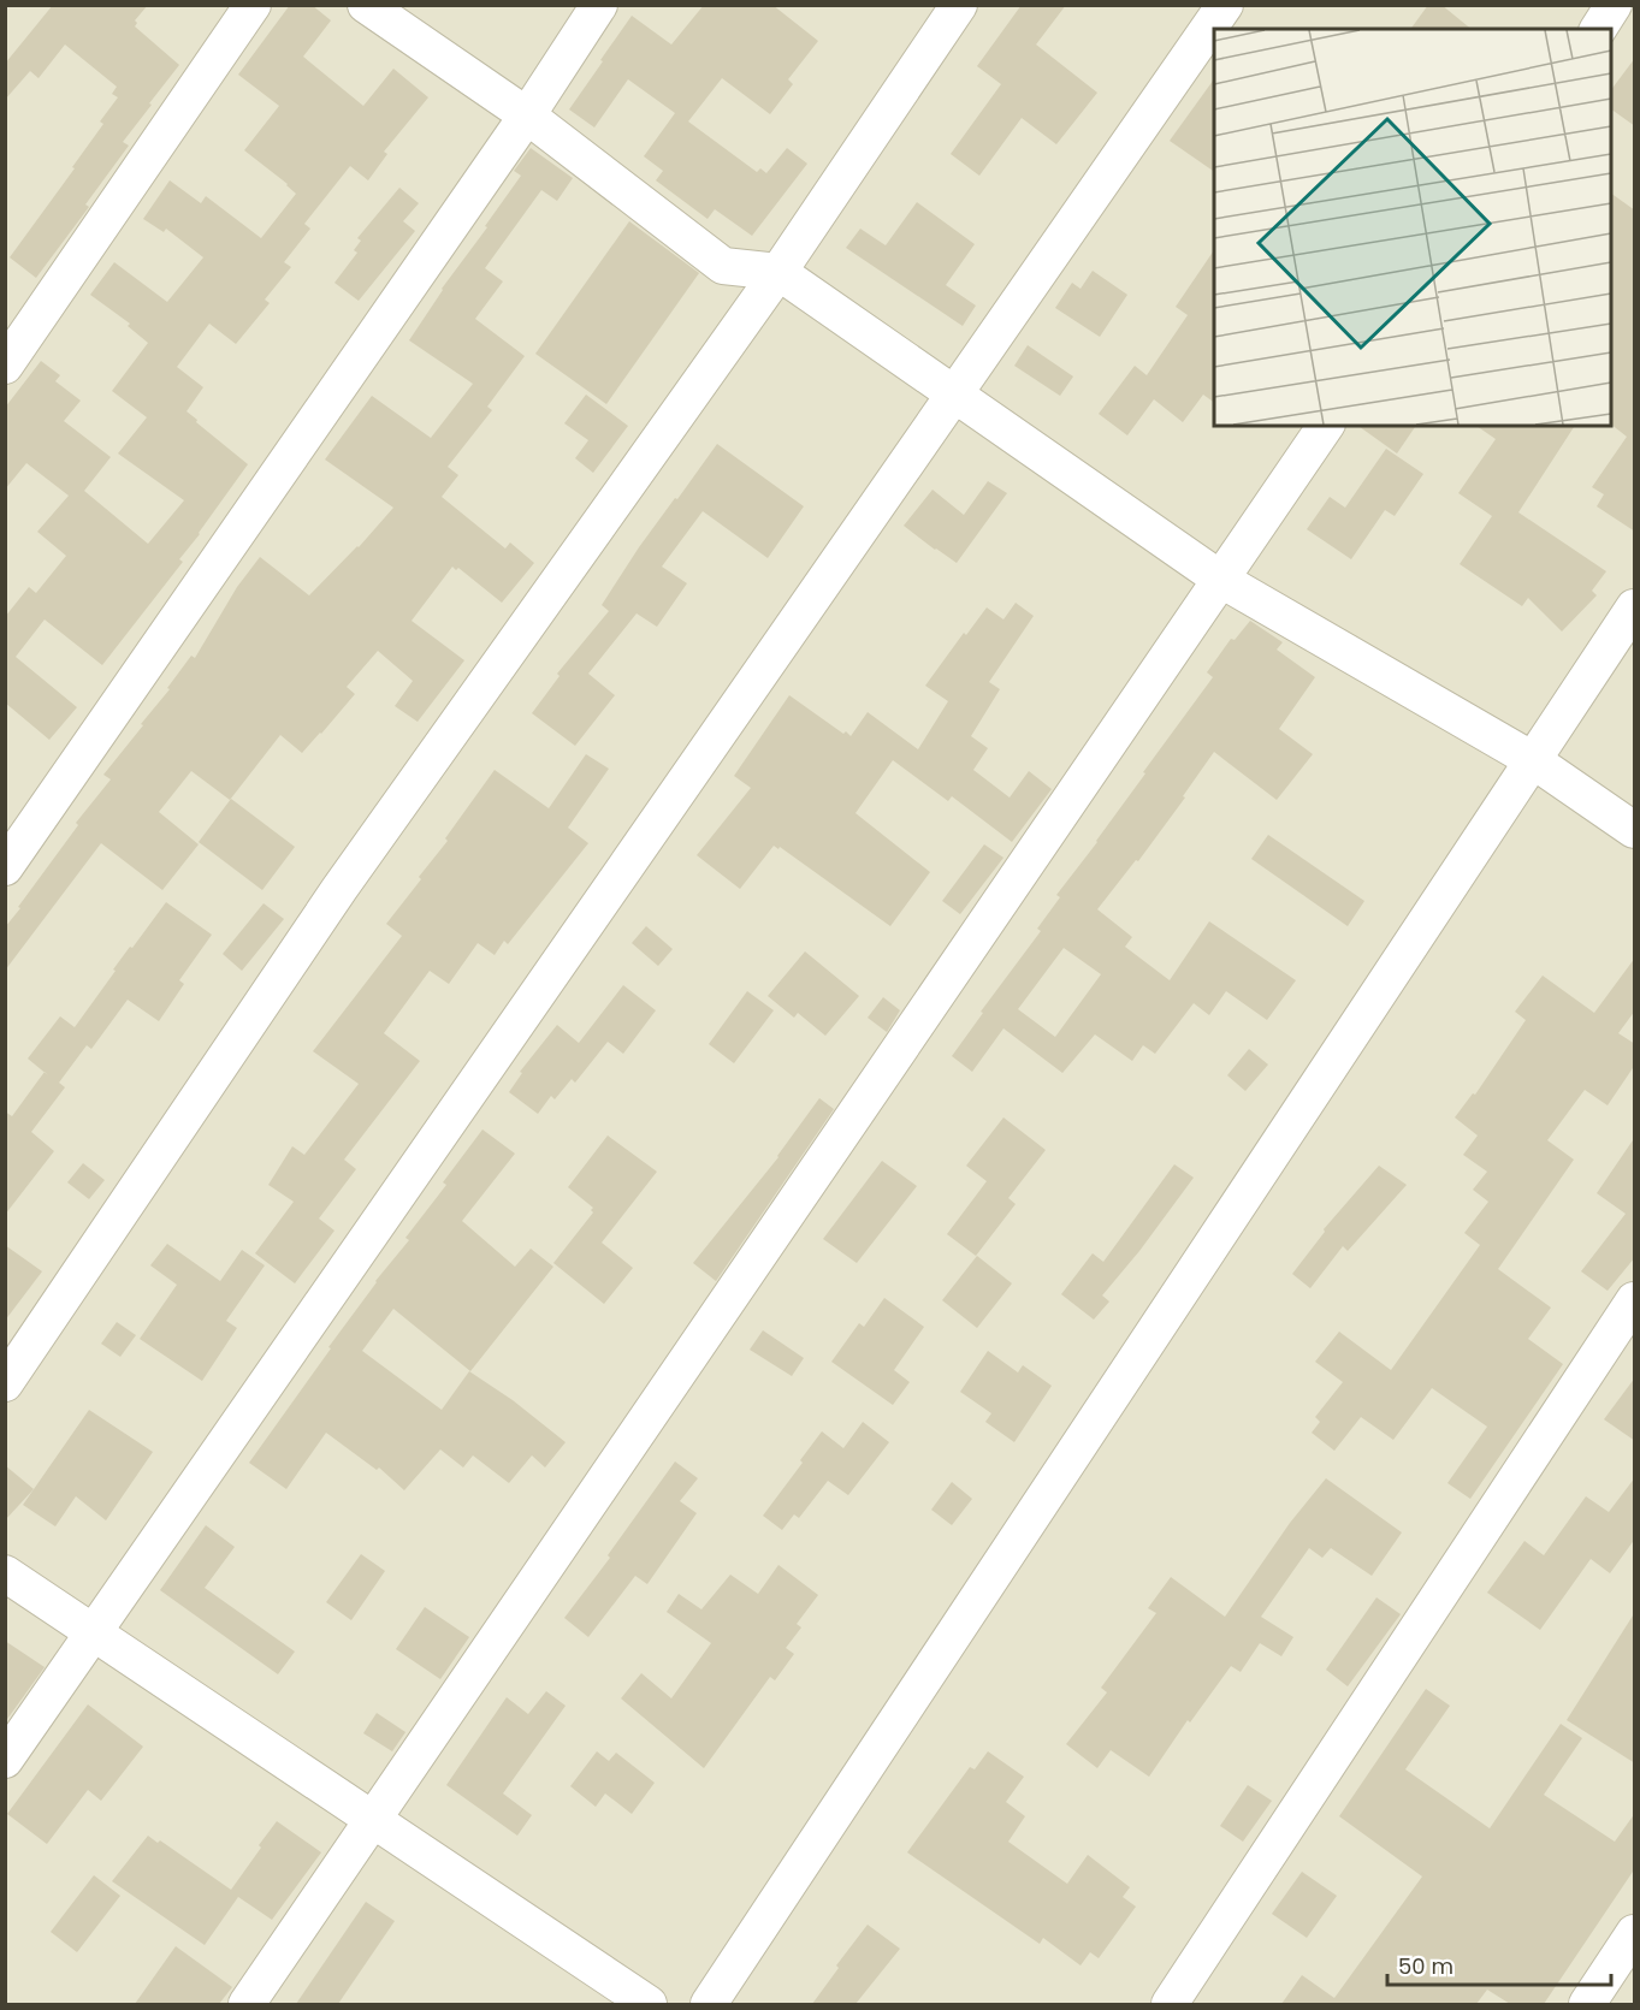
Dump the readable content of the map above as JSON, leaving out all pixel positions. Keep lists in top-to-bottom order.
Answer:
{
  "scale_bar": "50 m"
}
